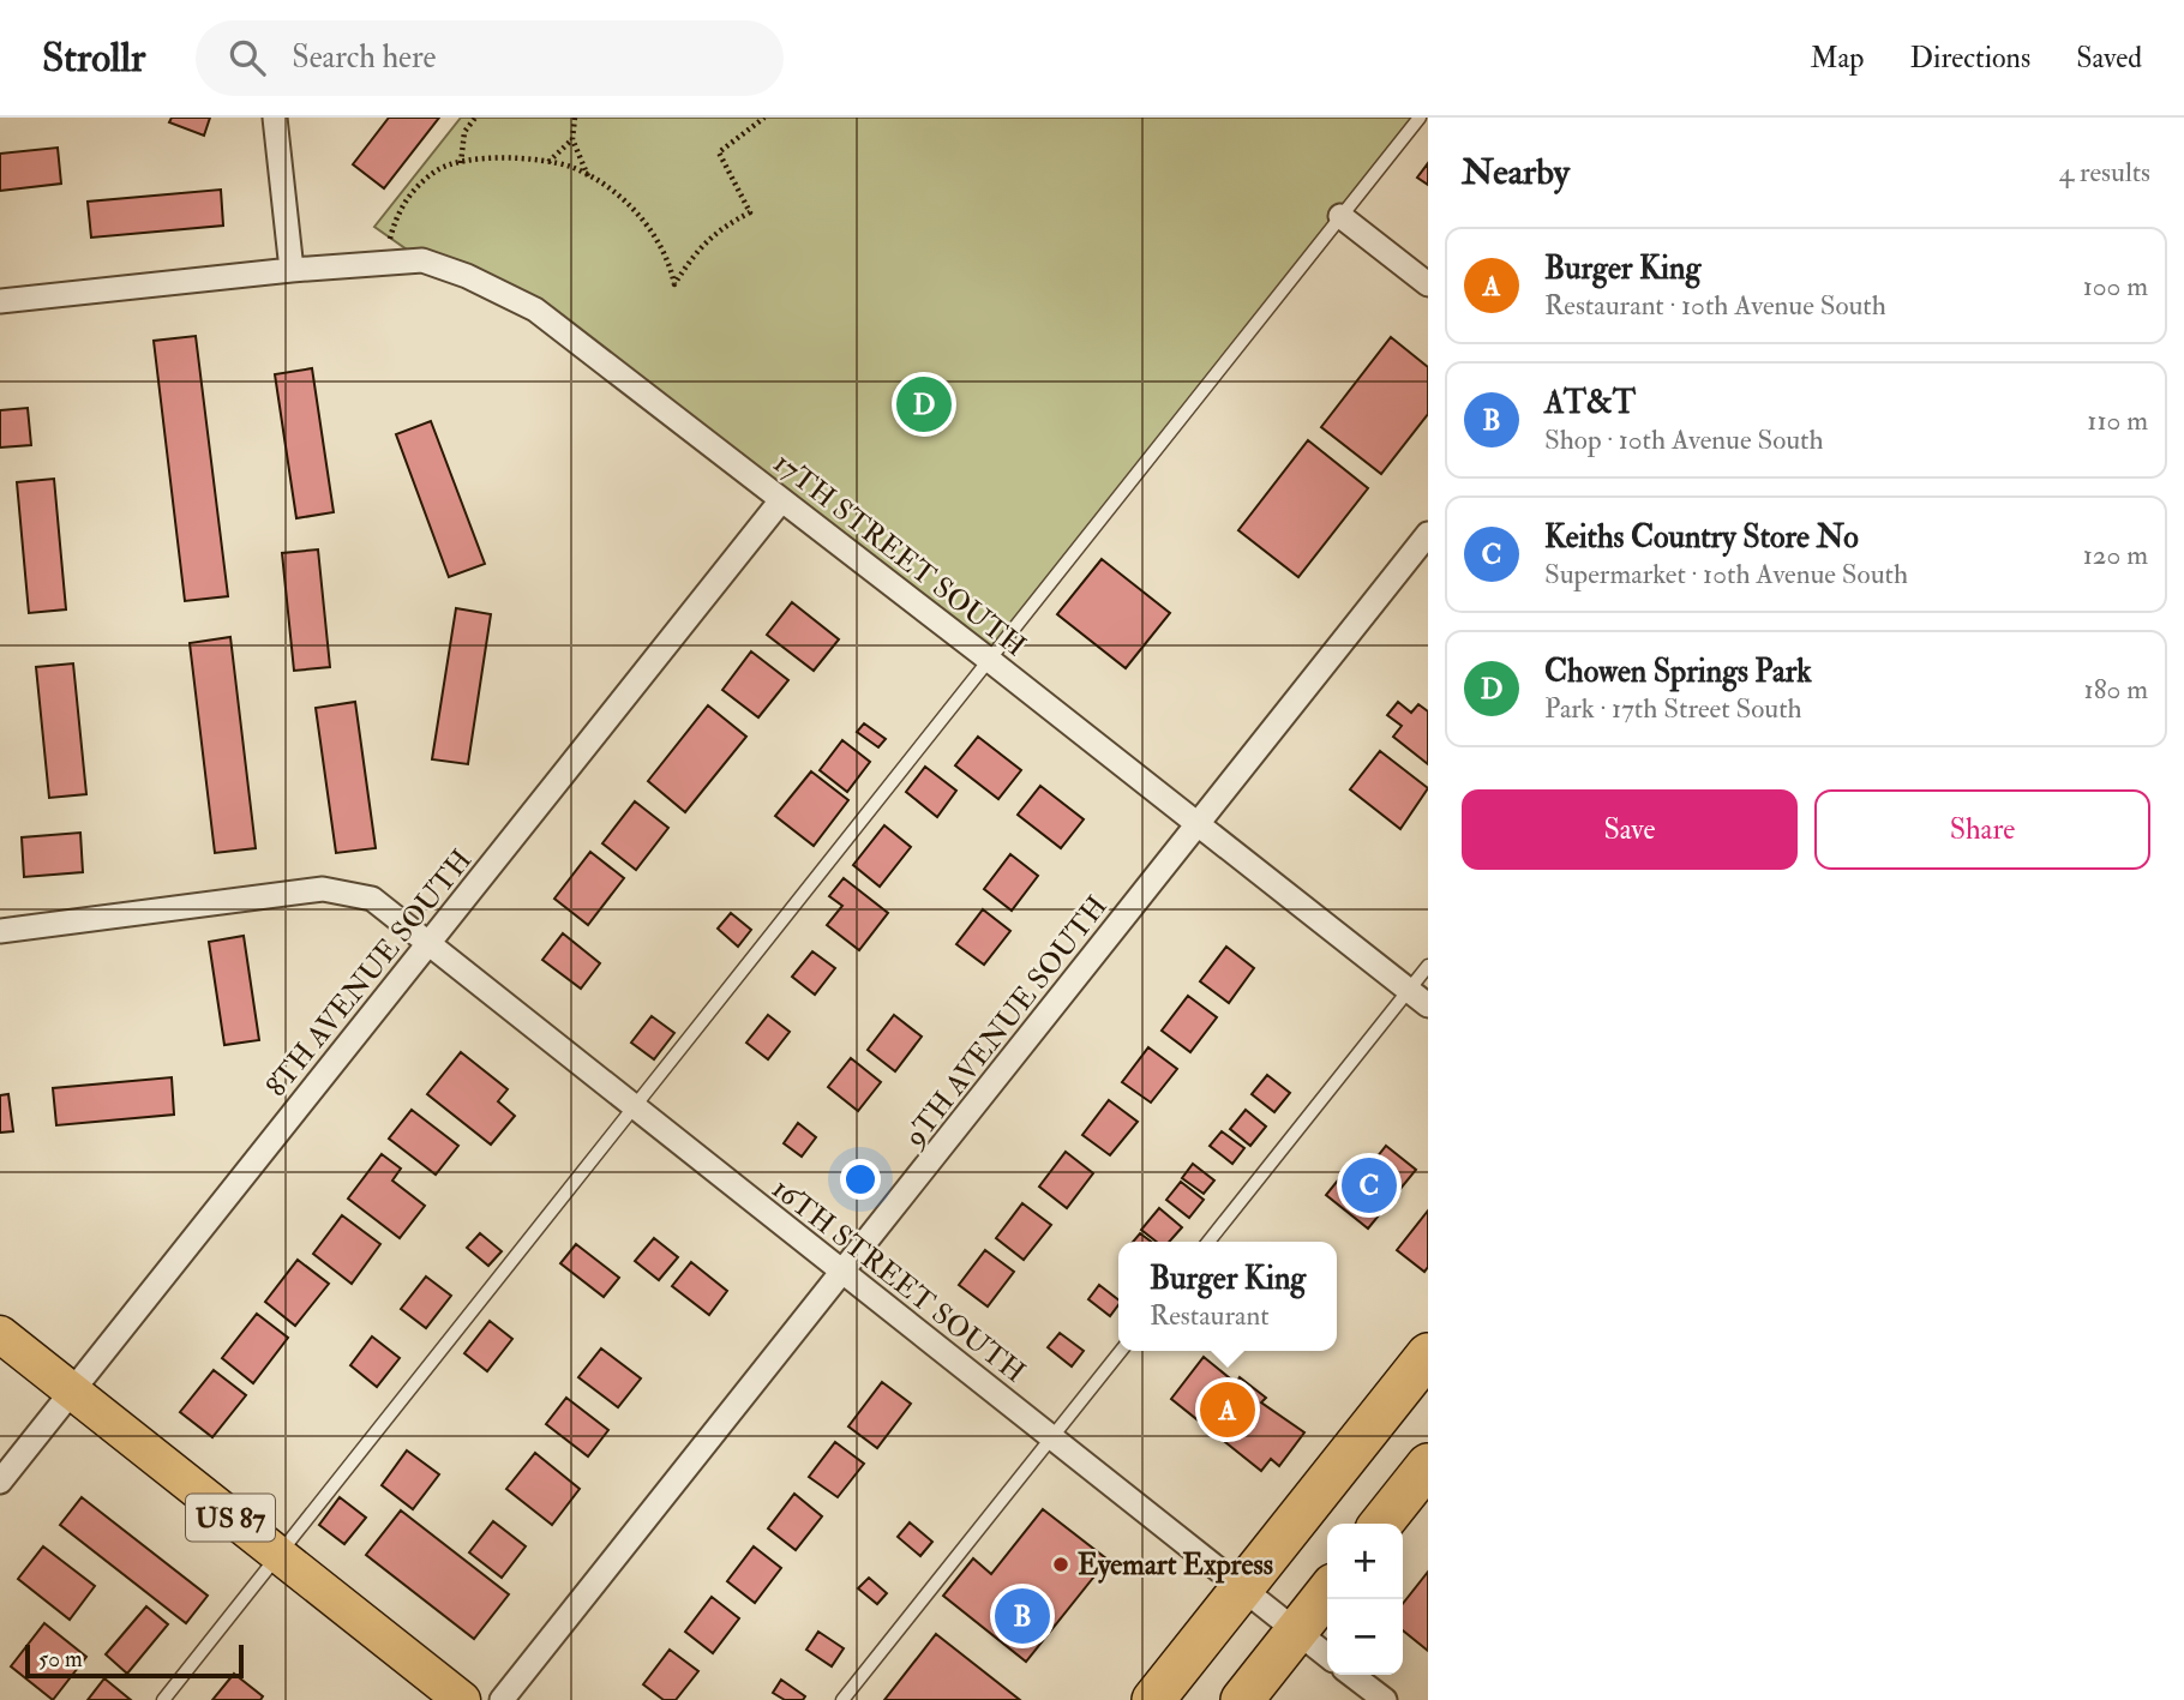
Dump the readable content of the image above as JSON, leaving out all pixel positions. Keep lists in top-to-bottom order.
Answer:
{
  "streets": {
    "main road": ["US 87"],
    "street": [
      "17TH STREET SOUTH",
      "8TH AVENUE SOUTH",
      "9TH AVENUE SOUTH",
      "16TH STREET SOUTH"
    ]
  },
  "crossings": [
    ["17TH STREET SOUTH", "8TH AVENUE SOUTH"],
    ["17TH STREET SOUTH", "9TH AVENUE SOUTH"],
    ["8TH AVENUE SOUTH", "16TH STREET SOUTH"],
    ["8TH AVENUE SOUTH", "US 87"],
    ["9TH AVENUE SOUTH", "16TH STREET SOUTH"]
  ],
  "places": ["Eyemart Express"],
  "scale_bar": "50 m",
  "page": {
    "header": "Strollr",
    "search": "Search here",
    "nav": ["Map", "Directions", "Saved"],
    "heading": ["Nearby", "4 results"],
    "list": [
      {
        "mark": "A",
        "name": "Burger King",
        "note": "Restaurant · 10th Avenue South",
        "value": "100 m"
      },
      {
        "mark": "B",
        "name": "AT&T",
        "note": "Shop · 10th Avenue South",
        "value": "110 m"
      },
      {
        "mark": "C",
        "name": "Keiths Country Store No",
        "note": "Supermarket · 10th Avenue South",
        "value": "120 m"
      },
      {
        "mark": "D",
        "name": "Chowen Springs Park",
        "note": "Park · 17th Street South",
        "value": "180 m"
      }
    ],
    "pins": [
      "D",
      "C",
      "A",
      "B"
    ],
    "buttons": ["Save", "Share"],
    "popup": ["Burger King", "Restaurant"],
    "map_buttons": ["+", "−"],
    "scale": "50 m"
  }
}
